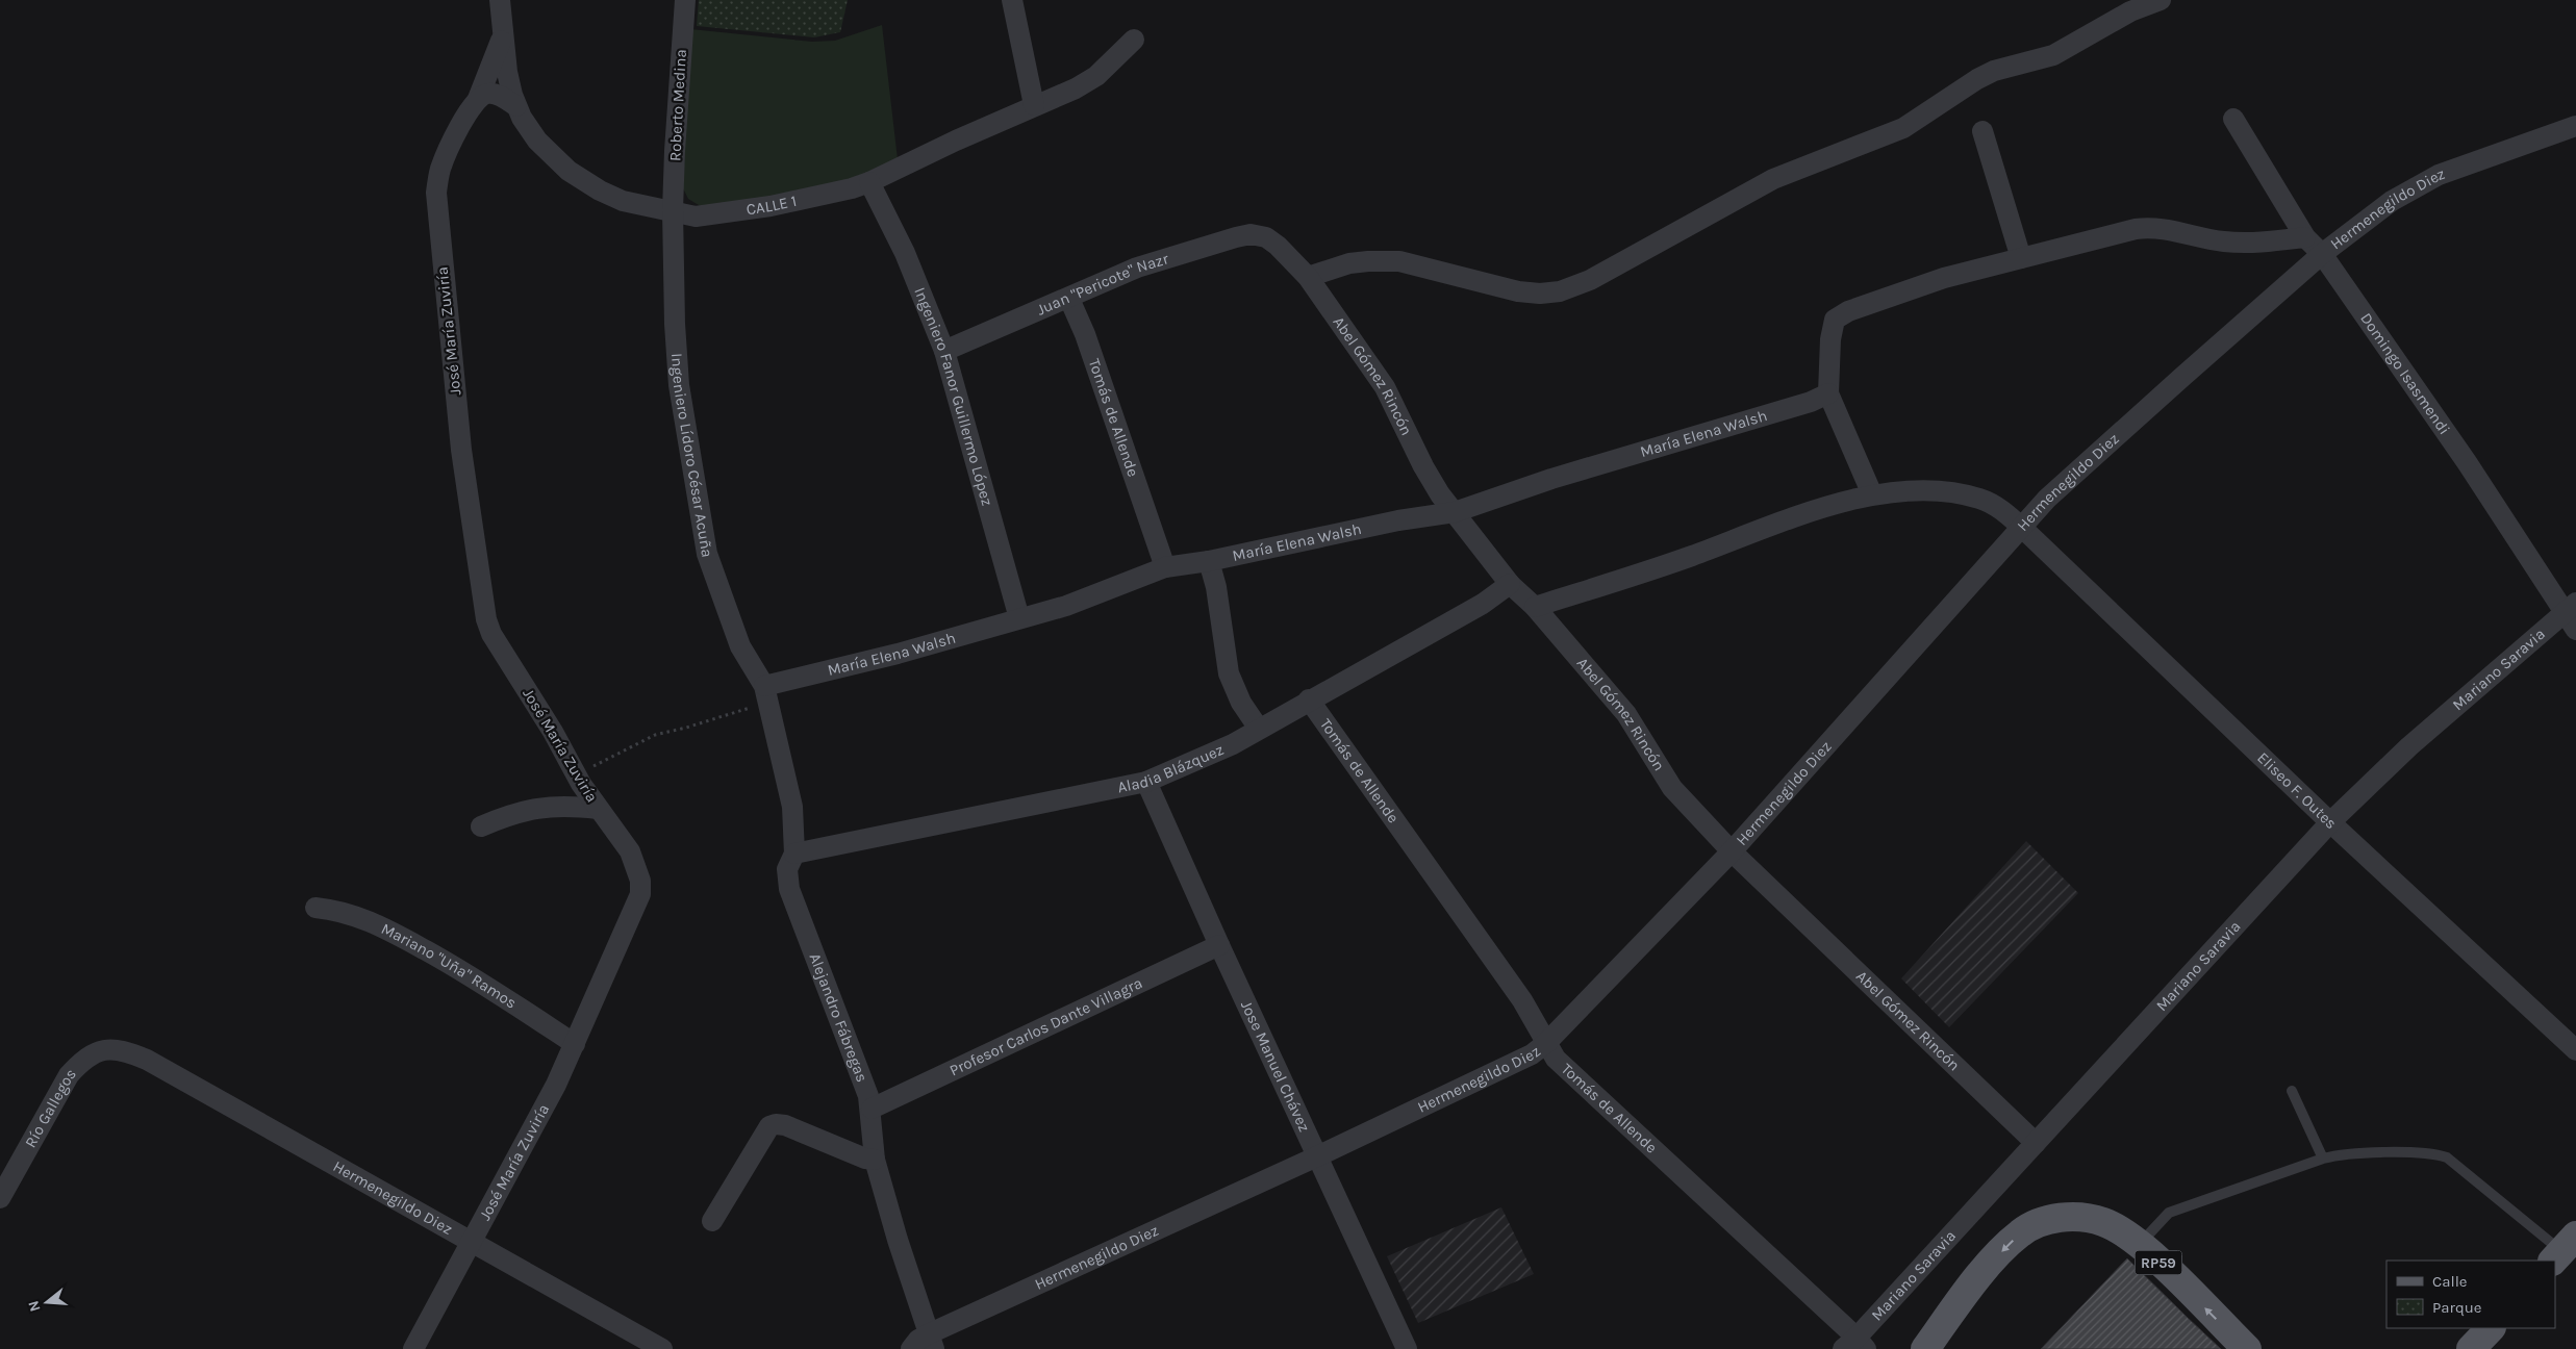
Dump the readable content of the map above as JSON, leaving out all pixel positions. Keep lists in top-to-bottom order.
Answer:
{
  "streets": {
    "main road": ["RP59"],
    "street": [
      "Roberto Medina",
      "CALLE 1",
      "Hermenegildo Diez",
      "Juan \"Pericote\" Nazr",
      "José María Zuviría",
      "Domingo Isasmendi",
      "Abel Gómez Rincón",
      "Ingeniero Fanor Guillermo López",
      "Tomás de Allende",
      "María Elena Walsh",
      "Ingeniero Lídoro César Acuña",
      "Mariano Saravia",
      "Aladia Blázquez",
      "Eliseo F. Outes",
      "Mariano \"Uña\" Ramos",
      "Alejandro Fábregas",
      "Profesor Carlos Dante Villagra",
      "Jose Manuel Chávez",
      "Río Gallegos"
    ]
  },
  "crossings": [
    ["Roberto Medina", "CALLE 1"],
    ["Roberto Medina", "Ingeniero Lídoro César Acuña"],
    ["CALLE 1", "José María Zuviría"],
    ["CALLE 1", "Ingeniero Fanor Guillermo López"],
    ["CALLE 1", "Ingeniero Lídoro César Acuña"],
    ["Hermenegildo Diez", "José María Zuviría"],
    ["Hermenegildo Diez", "Domingo Isasmendi"],
    ["Hermenegildo Diez", "Abel Gómez Rincón"],
    ["Hermenegildo Diez", "Tomás de Allende"],
    ["Hermenegildo Diez", "Eliseo F. Outes"],
    ["Hermenegildo Diez", "Alejandro Fábregas"],
    ["Hermenegildo Diez", "Jose Manuel Chávez"],
    ["Hermenegildo Diez", "Río Gallegos"],
    ["Juan \"Pericote\" Nazr", "Abel Gómez Rincón"],
    ["Juan \"Pericote\" Nazr", "Ingeniero Fanor Guillermo López"],
    ["Juan \"Pericote\" Nazr", "Tomás de Allende"],
    ["José María Zuviría", "Mariano \"Uña\" Ramos"],
    ["Domingo Isasmendi", "Mariano Saravia"],
    ["Abel Gómez Rincón", "María Elena Walsh"],
    ["Abel Gómez Rincón", "Mariano Saravia"],
    ["Abel Gómez Rincón", "Aladia Blázquez"],
    ["Abel Gómez Rincón", "Eliseo F. Outes"],
    ["Ingeniero Fanor Guillermo López", "María Elena Walsh"],
    ["Tomás de Allende", "María Elena Walsh"],
    ["Tomás de Allende", "Mariano Saravia"],
    ["Tomás de Allende", "Aladia Blázquez"],
    ["María Elena Walsh", "Ingeniero Lídoro César Acuña"],
    ["María Elena Walsh", "Alejandro Fábregas"],
    ["Ingeniero Lídoro César Acuña", "Alejandro Fábregas"],
    ["Mariano Saravia", "Eliseo F. Outes"],
    ["Aladia Blázquez", "Alejandro Fábregas"],
    ["Aladia Blázquez", "Jose Manuel Chávez"],
    ["Alejandro Fábregas", "Profesor Carlos Dante Villagra"],
    ["Profesor Carlos Dante Villagra", "Jose Manuel Chávez"]
  ],
  "legend": ["Calle", "Parque"],
  "north": "left"
}
